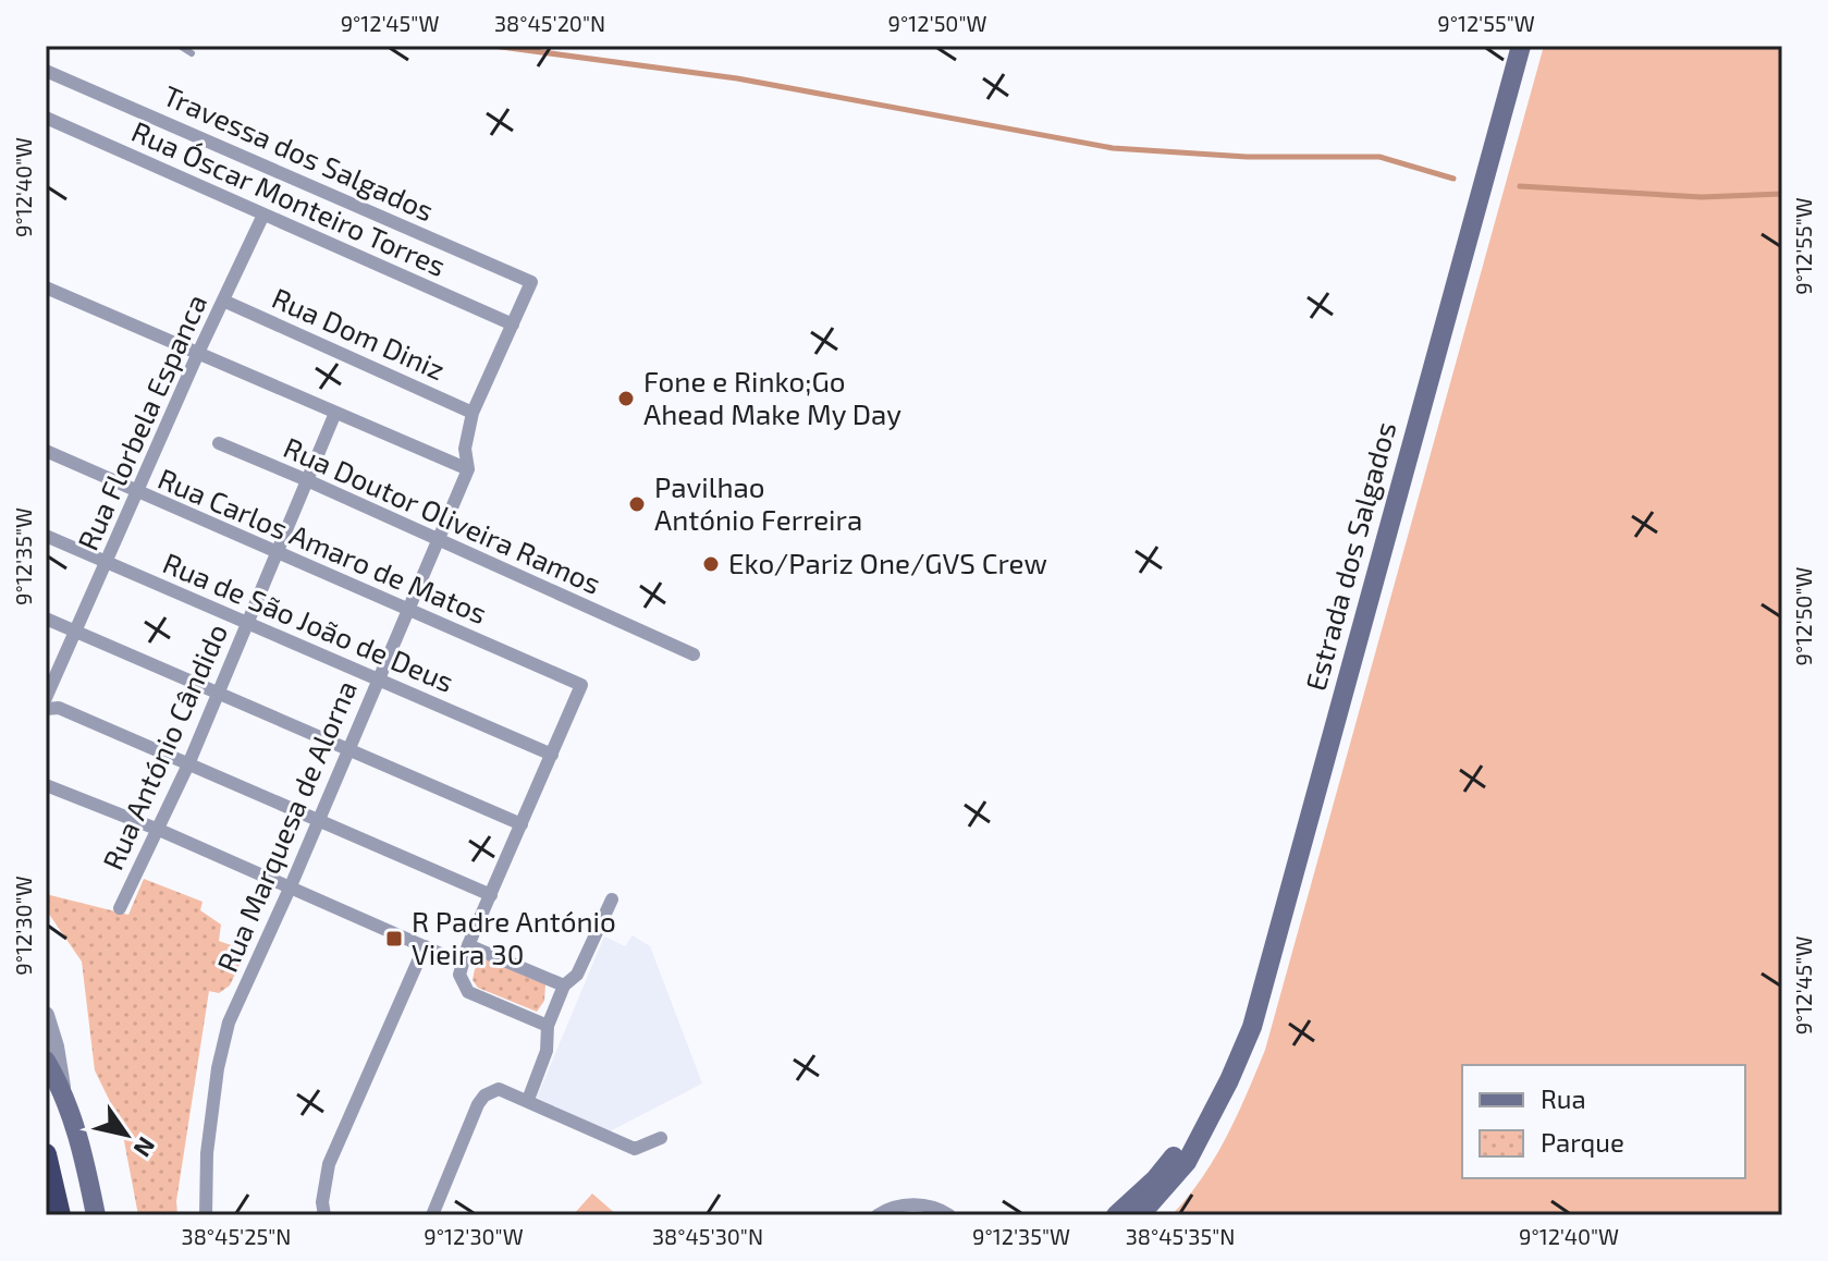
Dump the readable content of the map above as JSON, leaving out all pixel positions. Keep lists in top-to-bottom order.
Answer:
{
  "streets": {
    "main road": ["Estrada dos Salgados"],
    "street": [
      "Travessa dos Salgados",
      "Rua Óscar Monteiro Torres",
      "Rua Dom Diniz",
      "Rua Florbela Espanca",
      "Rua Doutor Oliveira Ramos",
      "Rua Carlos Amaro de Matos",
      "Rua de São João de Deus",
      "Rua António Cândido",
      "Rua Marquesa de Alorna"
    ]
  },
  "crossings": [
    ["Travessa dos Salgados", "Rua Óscar Monteiro Torres"],
    ["Rua Óscar Monteiro Torres", "Rua Florbela Espanca"],
    ["Rua Dom Diniz", "Rua Florbela Espanca"],
    ["Rua Florbela Espanca", "Rua Carlos Amaro de Matos"],
    ["Rua Florbela Espanca", "Rua de São João de Deus"],
    ["Rua Doutor Oliveira Ramos", "Rua António Cândido"],
    ["Rua Doutor Oliveira Ramos", "Rua Marquesa de Alorna"],
    ["Rua Carlos Amaro de Matos", "Rua de São João de Deus"],
    ["Rua Carlos Amaro de Matos", "Rua António Cândido"],
    ["Rua Carlos Amaro de Matos", "Rua Marquesa de Alorna"],
    ["Rua de São João de Deus", "Rua António Cândido"],
    ["Rua de São João de Deus", "Rua Marquesa de Alorna"]
  ],
  "places": {
    "other": ["Fone e Rinko;Go Ahead Make My Day", "Pavilhao António Ferreira", "Eko/Pariz One/GVS Crew"],
    "transit": ["R Padre António Vieira 30"]
  },
  "legend": ["Rua", "Parque"],
  "north": "bottom right",
  "coordinates": [
    "9°12'45\"W",
    "38°45'20\"N",
    "9°12'50\"W",
    "9°12'55\"W",
    "9°12'40\"W",
    "9°12'35\"W",
    "9°12'30\"W",
    "38°45'25\"N",
    "38°45'30\"N",
    "38°45'35\"N"
  ]
}
